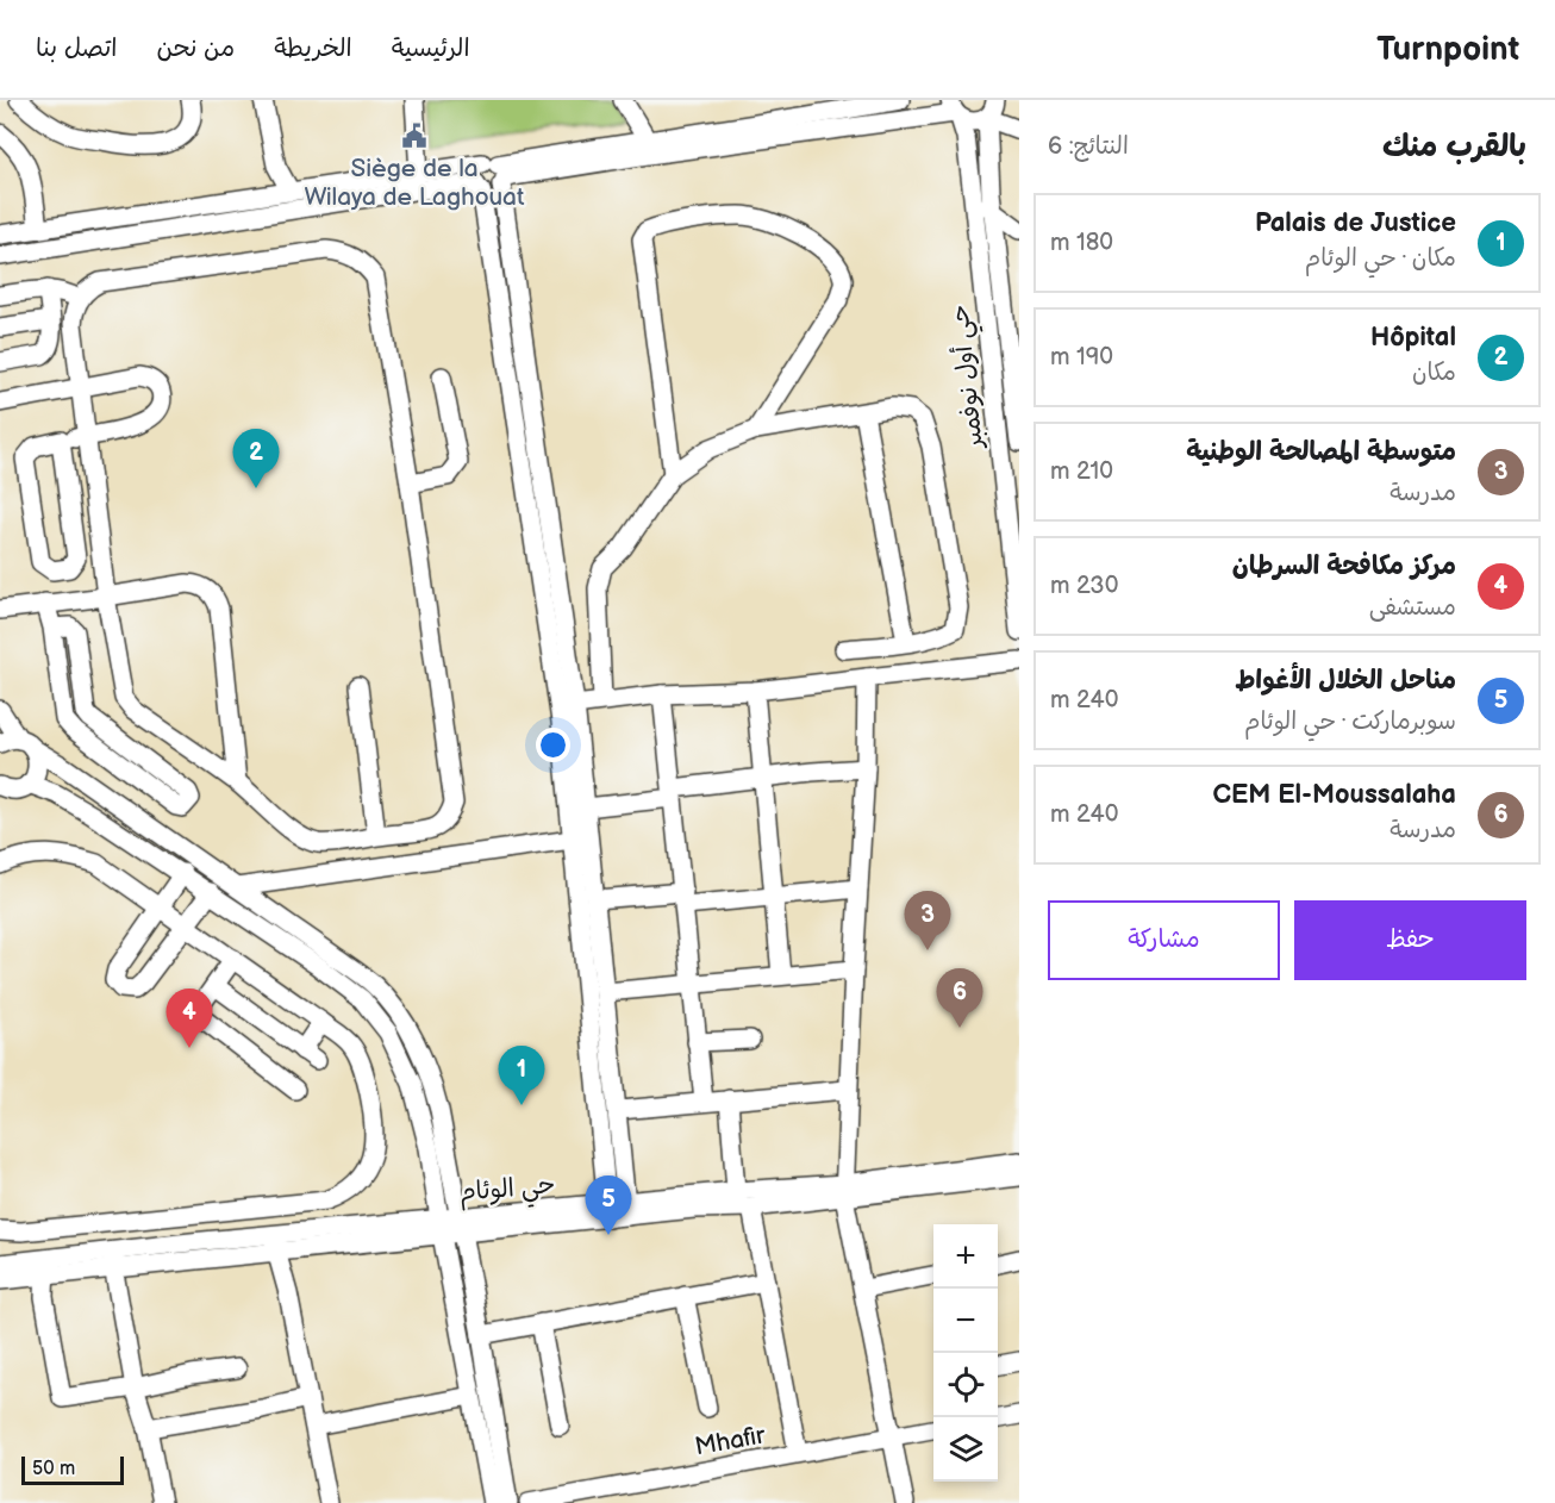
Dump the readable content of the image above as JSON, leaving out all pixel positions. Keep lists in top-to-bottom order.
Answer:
{
  "streets": {
    "street": ["حي أول نوفمبر", "حي الوئام", "Mhafir"]
  },
  "places": {
    "public building": ["Siège de la Wilaya de Laghouat"]
  },
  "scale_bar": "50 m",
  "page": {
    "header": "Turnpoint",
    "nav": [
      "الرئيسية",
      "الخريطة",
      "من نحن",
      "اتصل بنا"
    ],
    "heading": ["بالقرب منك", "النتائج: 6"],
    "list": [
      {
        "mark": "1",
        "name": "Palais de Justice",
        "note": "مكان · حي الوئام",
        "value": "180 m"
      },
      {
        "mark": "2",
        "name": "Hôpital",
        "note": "مكان",
        "value": "190 m"
      },
      {
        "mark": "3",
        "name": "متوسطة المصالحة الوطنية",
        "note": "مدرسة",
        "value": "210 m"
      },
      {
        "mark": "4",
        "name": "مركز مكافحة السرطان",
        "note": "مستشفى",
        "value": "230 m"
      },
      {
        "mark": "5",
        "name": "مناحل الخلال الأغواط",
        "note": "سوبرماركت · حي الوئام",
        "value": "240 m"
      },
      {
        "mark": "6",
        "name": "CEM El-Moussalaha",
        "note": "مدرسة",
        "value": "240 m"
      }
    ],
    "pins": [
      "2",
      "3",
      "6",
      "4",
      "1",
      "5"
    ],
    "buttons": ["حفظ", "مشاركة"],
    "map_buttons": ["+", "−"],
    "scale": "50 m"
  }
}
